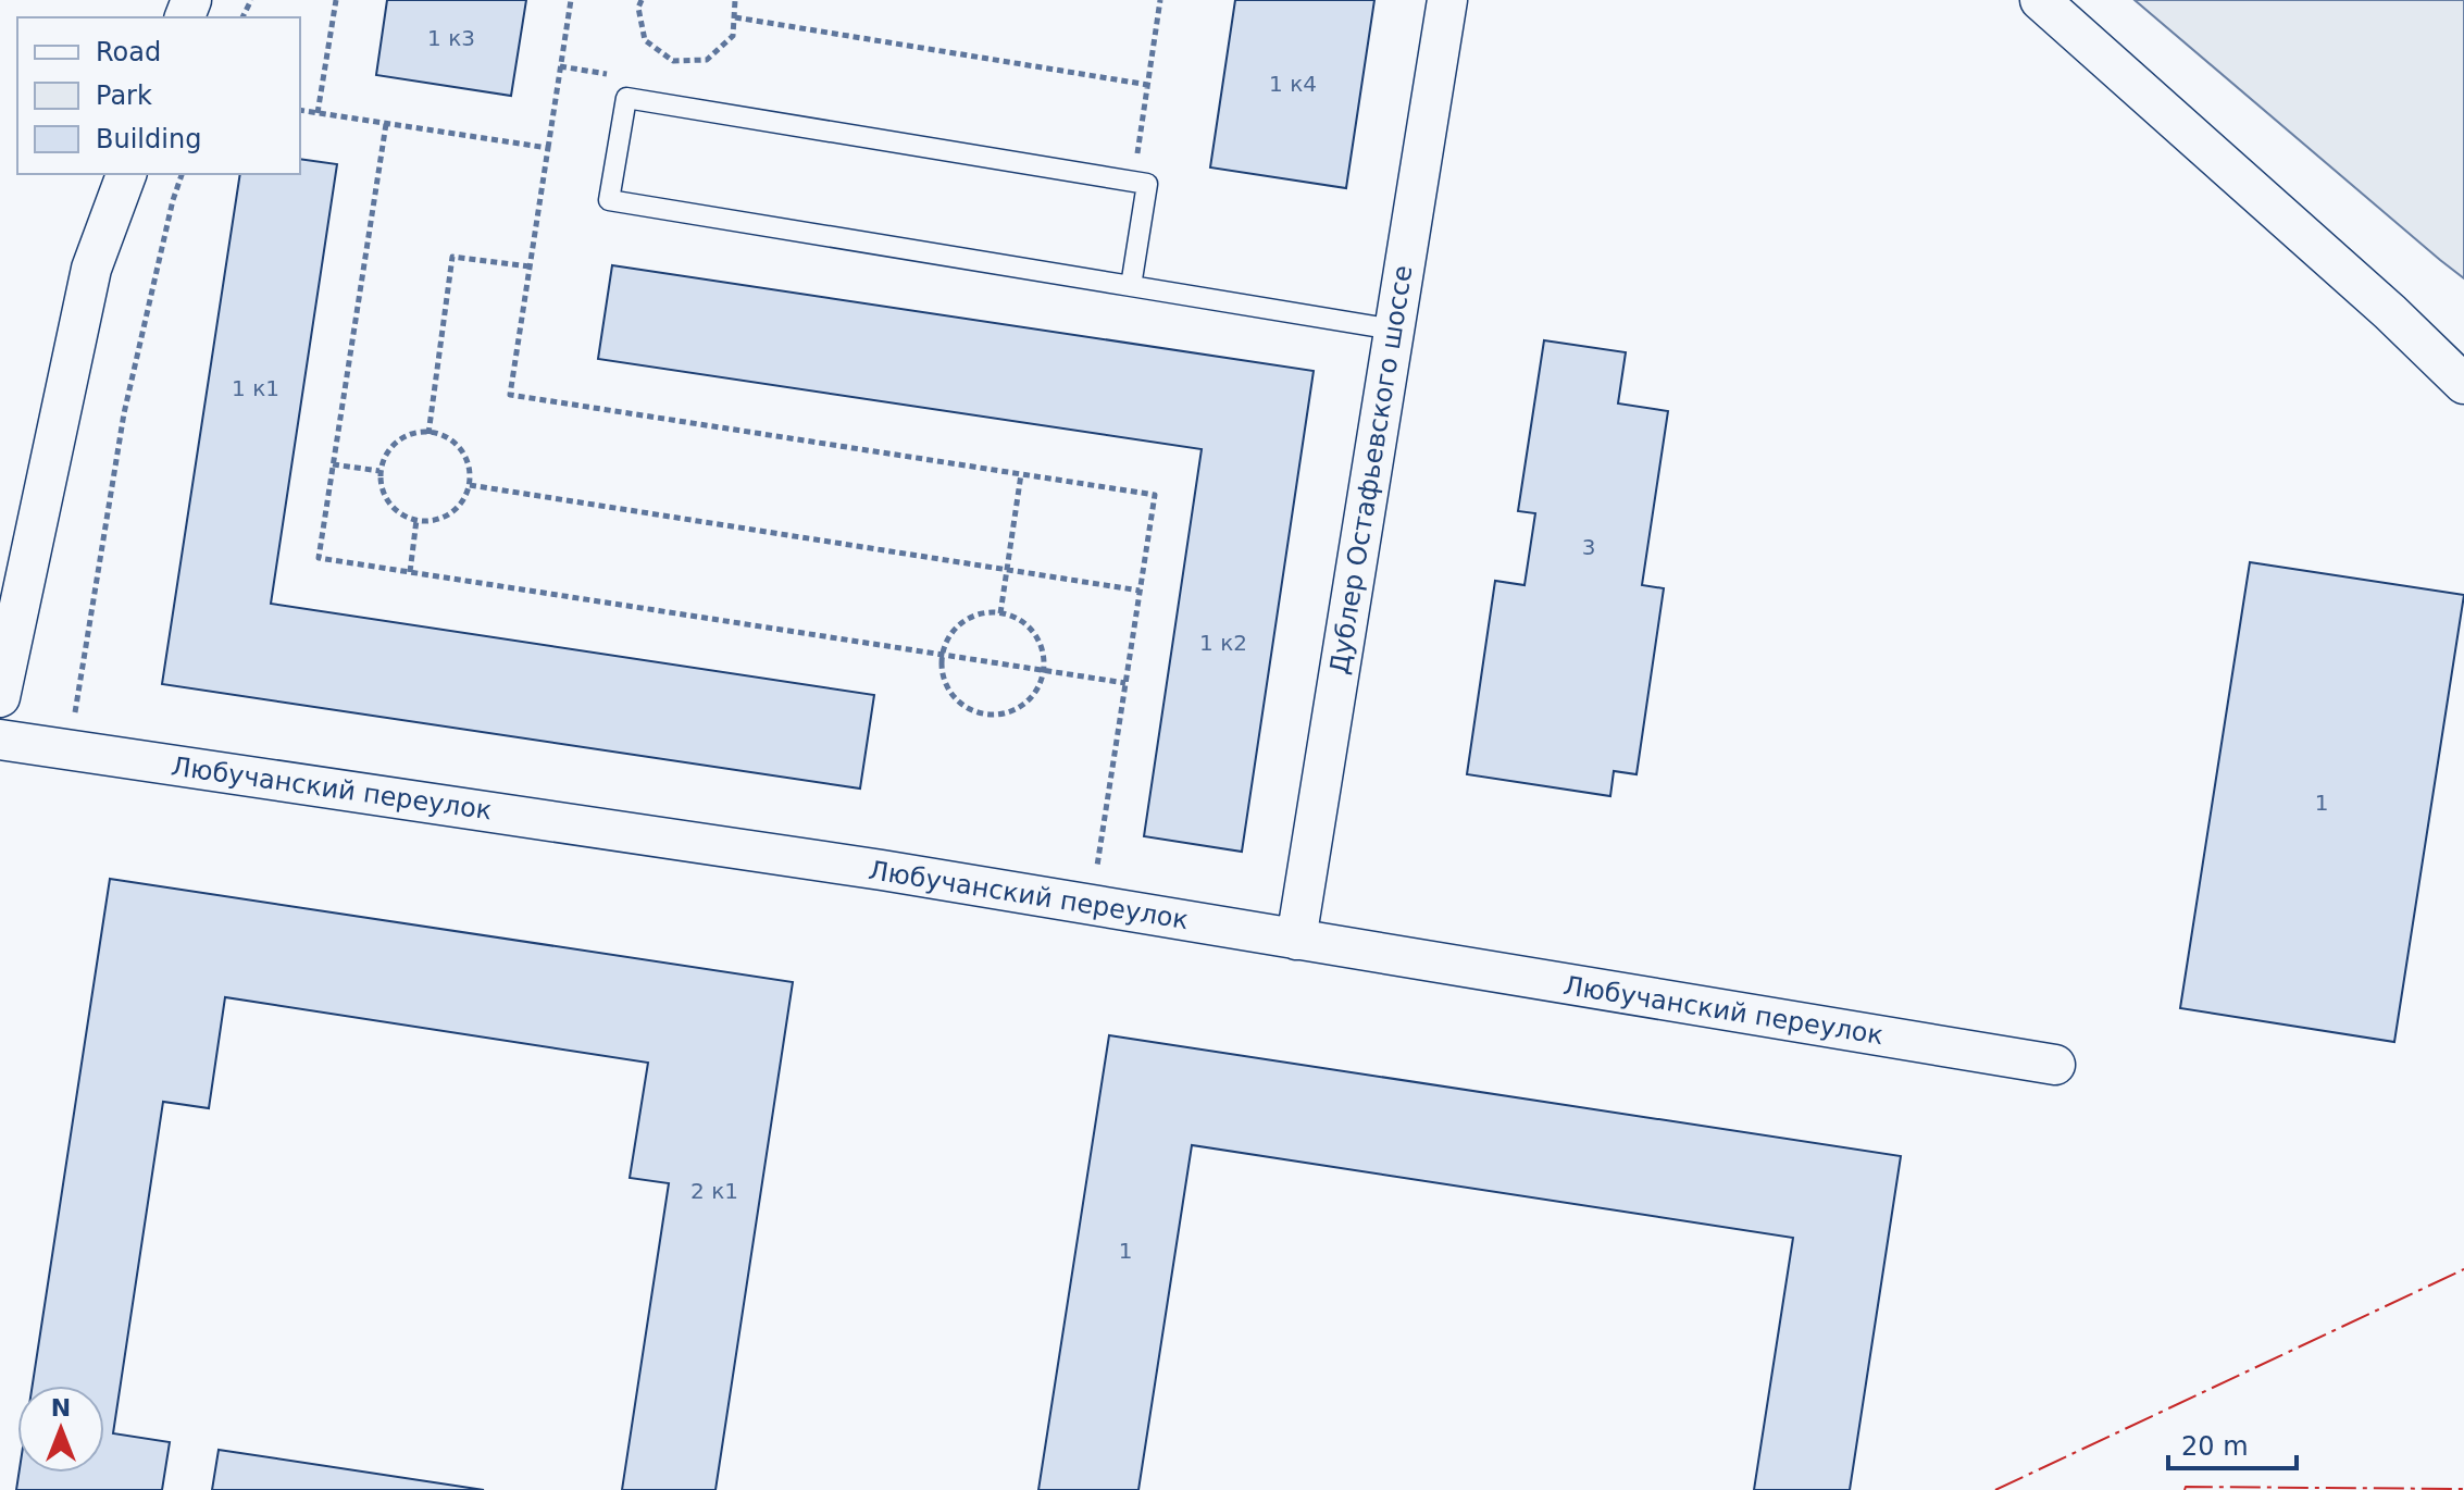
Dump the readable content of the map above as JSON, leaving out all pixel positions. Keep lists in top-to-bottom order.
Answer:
{
  "streets": {
    "street": ["Дублер Остафьевского шоссе", "Любучанский переулок"]
  },
  "crossings": [
    ["Дублер Остафьевского шоссе", "Любучанский переулок"]
  ],
  "house_numbers": [
    "1 к3",
    "1 к4",
    "1 к1",
    "3",
    "1 к2",
    "1",
    "2 к1",
    "1"
  ],
  "legend": ["Road", "Park", "Building"],
  "scale_bar": "20 m",
  "north": "top"
}
